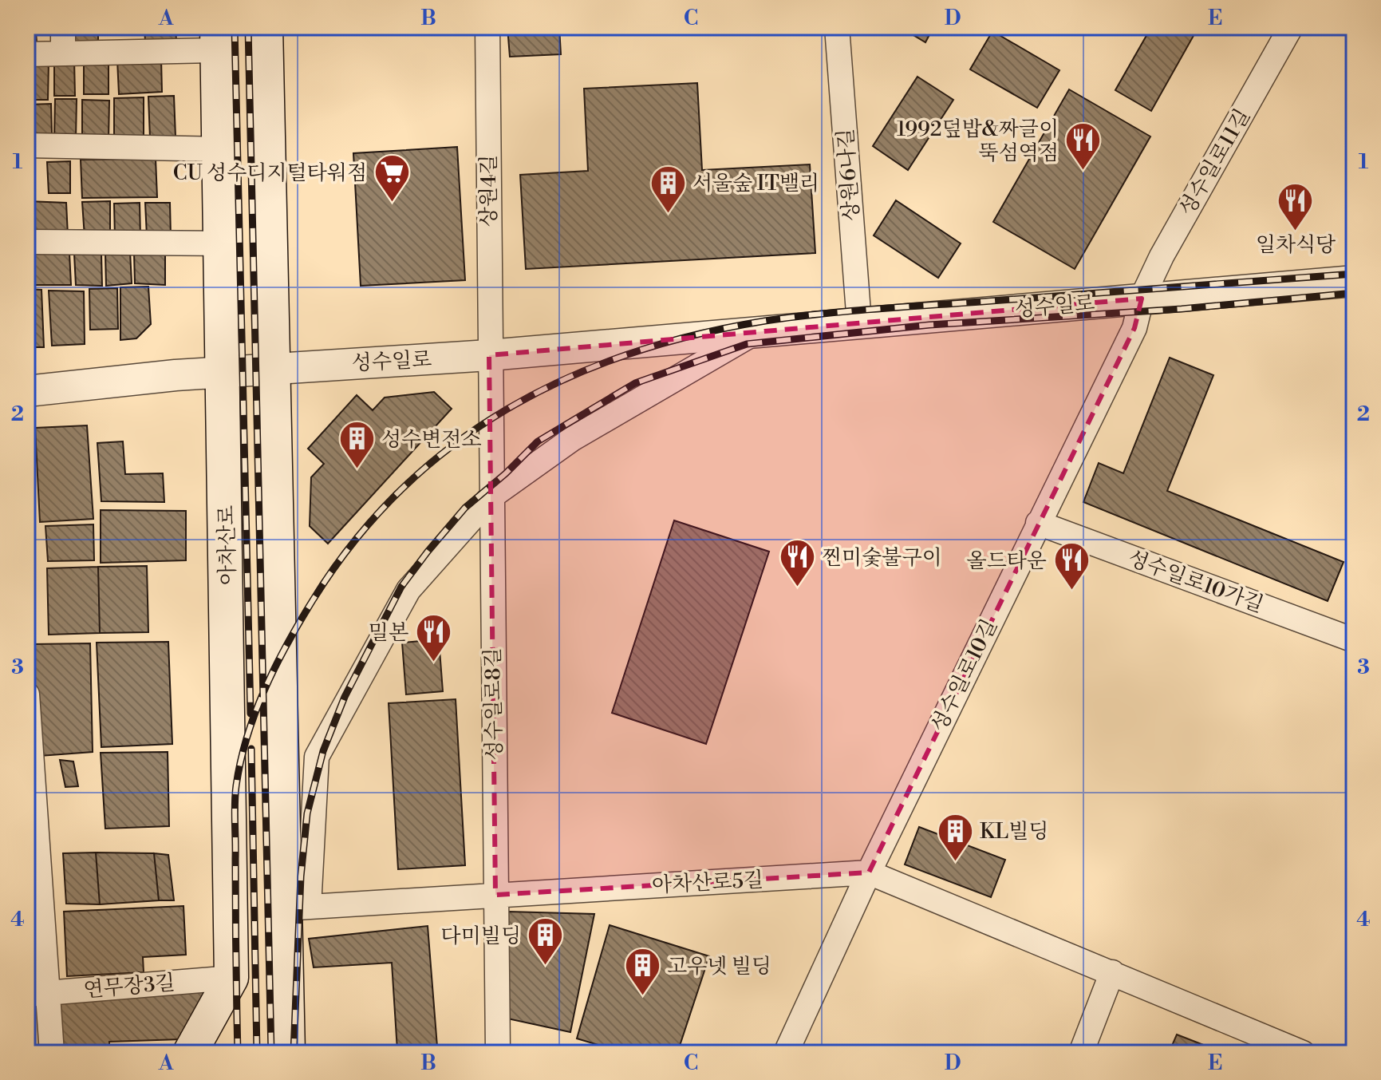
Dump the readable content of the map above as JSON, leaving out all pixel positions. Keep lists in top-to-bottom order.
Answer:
{
  "streets": {
    "main road": ["아차산로"],
    "street": [
      "성수일로11길",
      "상원6나길",
      "상원4길",
      "성수일로",
      "성수일로10가길",
      "성수일로10길",
      "성수일로8길",
      "아차산로5길",
      "연무장3길"
    ]
  },
  "crossings": [
    ["성수일로11길", "성수일로"],
    ["성수일로11길", "성수일로10길"],
    ["상원6나길", "성수일로"],
    ["상원4길", "성수일로"],
    ["상원4길", "성수일로8길"],
    ["성수일로", "아차산로"],
    ["성수일로", "성수일로10길"],
    ["성수일로", "성수일로8길"],
    ["아차산로", "연무장3길"],
    ["성수일로10가길", "성수일로10길"],
    ["성수일로10길", "아차산로5길"],
    ["성수일로8길", "아차산로5길"]
  ],
  "places": {
    "restaurant": [
      "1992덮밥&짜글이 뚝섬역점",
      "일차식당",
      "찐미숯불구이",
      "올드타운",
      "밀본"
    ],
    "supermarket": ["CU 성수디지털타워점"],
    "building": [
      "서울숲 IT밸리",
      "성수변전소",
      "KL빌딩",
      "다미빌딩",
      "고우넷 빌딩"
    ]
  },
  "grid": {
    "columns": [
      "A",
      "B",
      "C",
      "D",
      "E"
    ],
    "rows": [
      "1",
      "2",
      "3",
      "4"
    ]
  }
}
